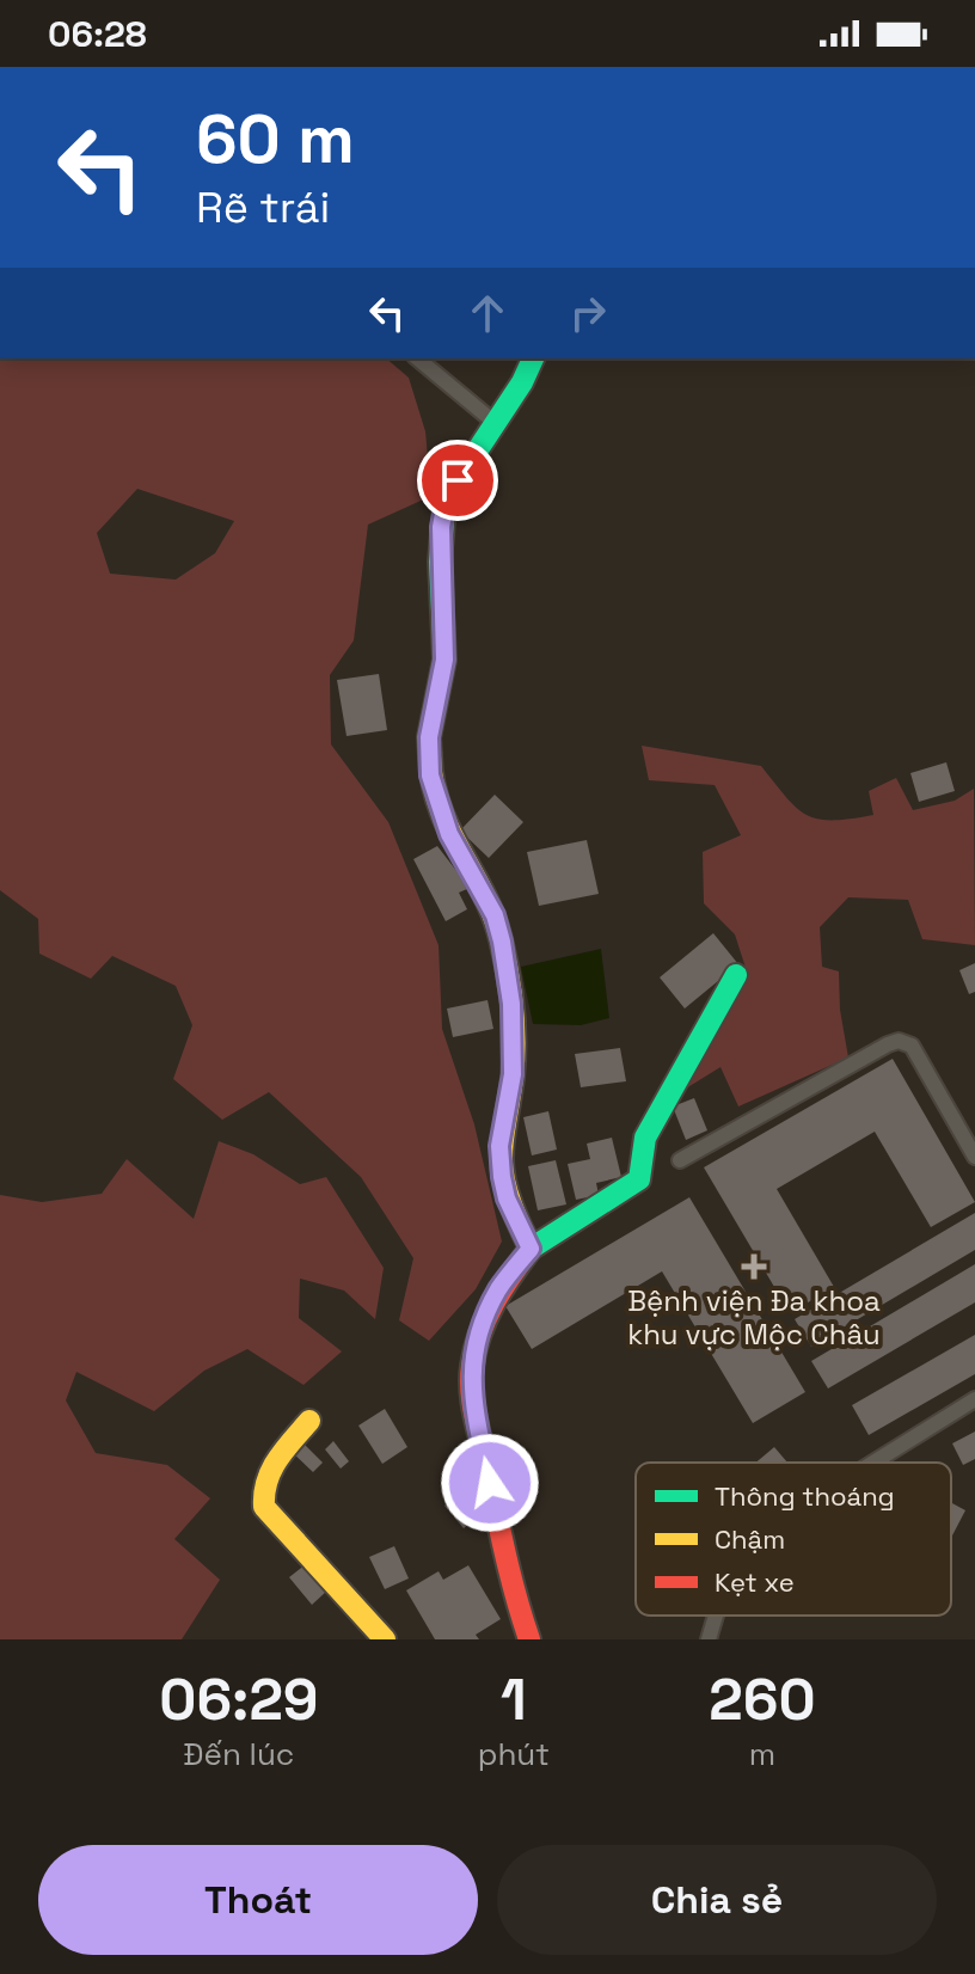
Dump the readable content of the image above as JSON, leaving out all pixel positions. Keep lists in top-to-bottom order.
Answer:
{
  "places": {
    "health": ["Bệnh viện Đa khoa khu vực Mộc Châu"]
  },
  "legend": ["Thông thoáng", "Chậm", "Kẹt xe"],
  "page": {
    "status": "06:28",
    "turn": ["60 m", "Rẽ trái"],
    "eta": [
      "06:29",
      "Đến lúc",
      "1",
      "phút",
      "260",
      "m"
    ],
    "buttons": ["Thoát", "Chia sẻ"]
  }
}
